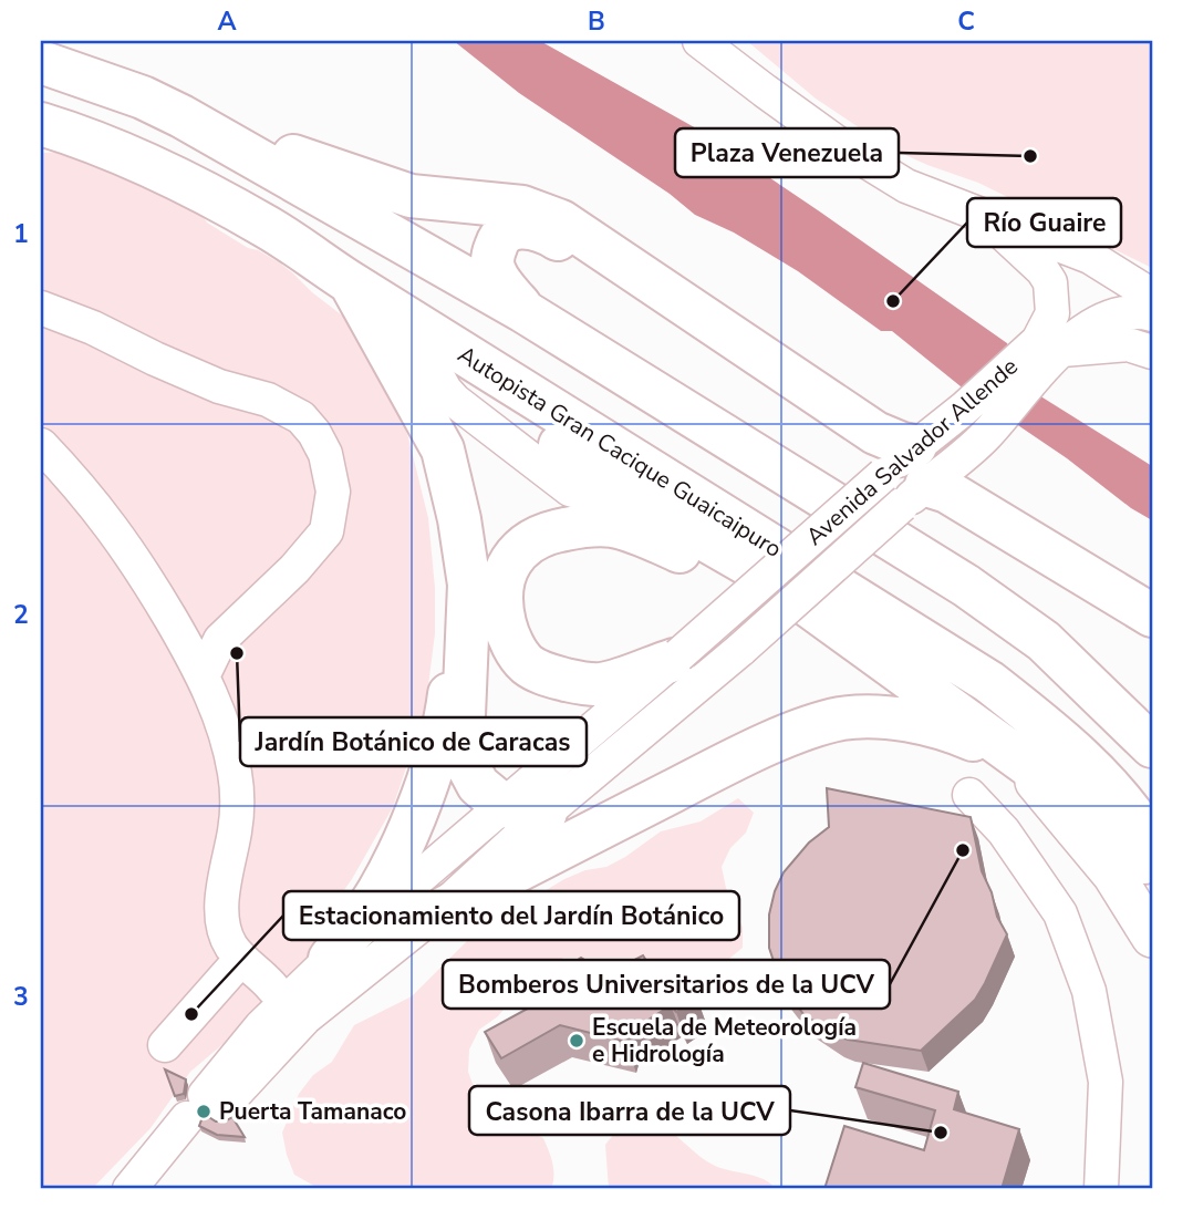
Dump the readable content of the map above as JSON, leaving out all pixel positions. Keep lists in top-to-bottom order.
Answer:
{
  "streets": {
    "highway": ["Autopista Gran Cacique Guaicaipuro"],
    "street": ["Avenida Salvador Allende"]
  },
  "places": [
    "Plaza Venezuela",
    "Río Guaire",
    "Jardín Botánico de Caracas",
    "Bomberos Universitarios de la UCV",
    "Estacionamiento del Jardín Botánico",
    "Escuela de Meteorología e Hidrología",
    "Puerta Tamanaco",
    "Casona Ibarra de la UCV"
  ],
  "grid": {
    "columns": ["A", "B", "C"],
    "rows": ["1", "2", "3"]
  }
}
